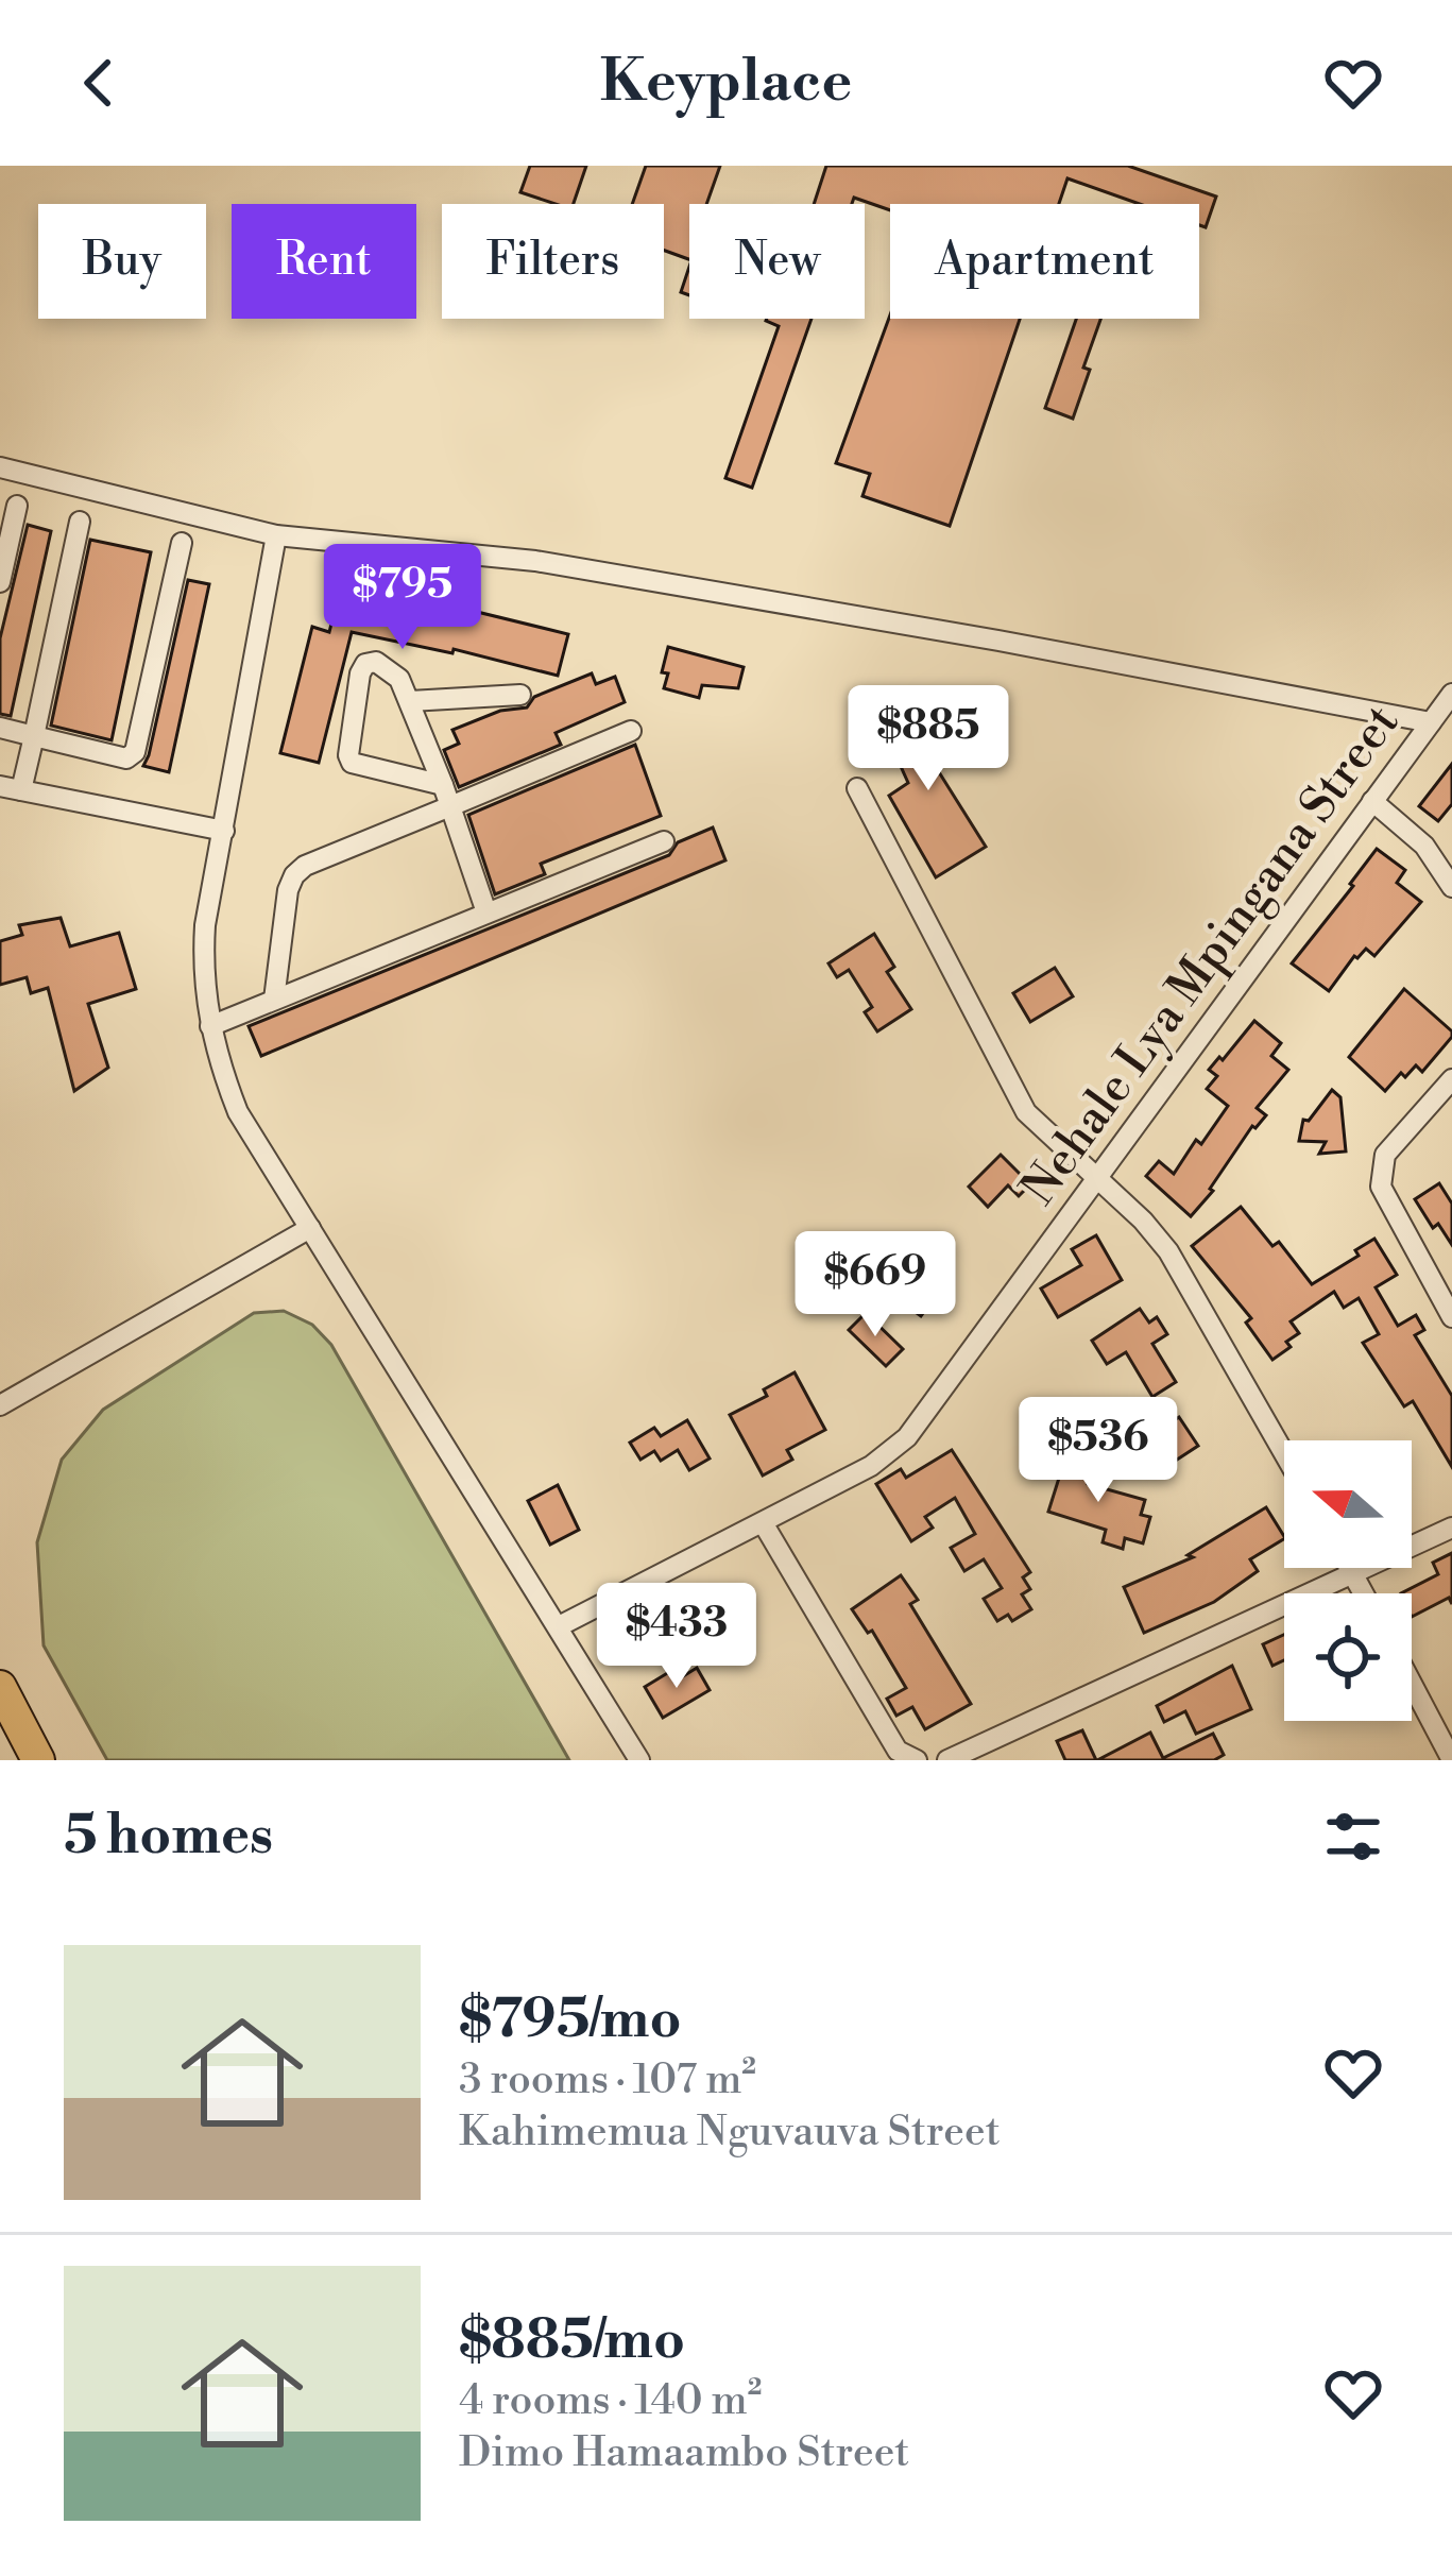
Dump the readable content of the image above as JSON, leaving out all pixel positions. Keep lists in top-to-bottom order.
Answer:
{
  "streets": {
    "street": ["Nehale Lya Mpingana Street"]
  },
  "north": "left",
  "page": {
    "header": "Keyplace",
    "chip": [
      "Buy",
      "Rent",
      "Filters",
      "New",
      "Apartment"
    ],
    "price": [
      "$795",
      "$885",
      "$669",
      "$536",
      "$433"
    ],
    "heading": "5 homes",
    "list": [
      {
        "name": "$795/mo",
        "note": "3 rooms · 107 m² · Kahimemua Nguvauva Street"
      },
      {
        "name": "$885/mo",
        "note": "4 rooms · 140 m² · Dimo Hamaambo Street"
      }
    ]
  }
}
